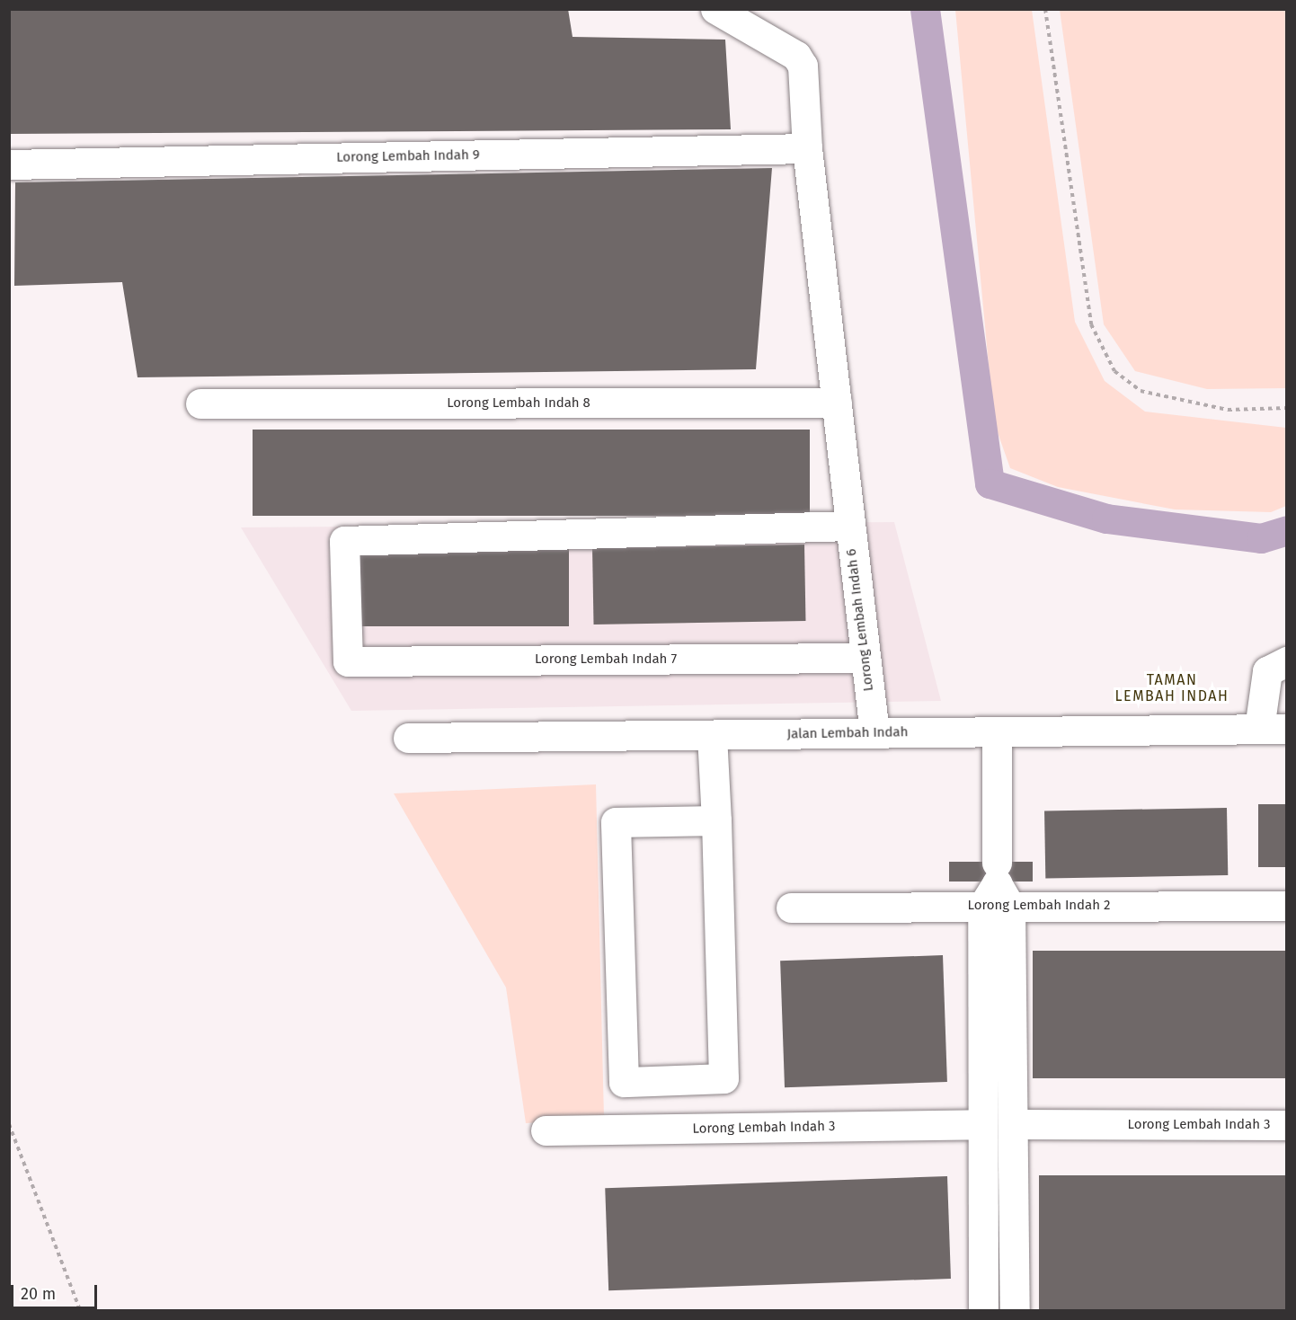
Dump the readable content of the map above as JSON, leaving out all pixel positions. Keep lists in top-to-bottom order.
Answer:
{
  "streets": {
    "street": [
      "Lorong Lembah Indah 9",
      "Lorong Lembah Indah 8",
      "Lorong Lembah Indah 6",
      "Lorong Lembah Indah 7",
      "Jalan Lembah Indah",
      "Lorong Lembah Indah 2",
      "Lorong Lembah Indah 3"
    ]
  },
  "crossings": [
    ["Lorong Lembah Indah 9", "Lorong Lembah Indah 6"],
    ["Lorong Lembah Indah 8", "Lorong Lembah Indah 6"],
    ["Lorong Lembah Indah 6", "Lorong Lembah Indah 7"],
    ["Lorong Lembah Indah 6", "Jalan Lembah Indah"]
  ],
  "districts": ["TAMAN LEMBAH INDAH"],
  "scale_bar": "20 m"
}
